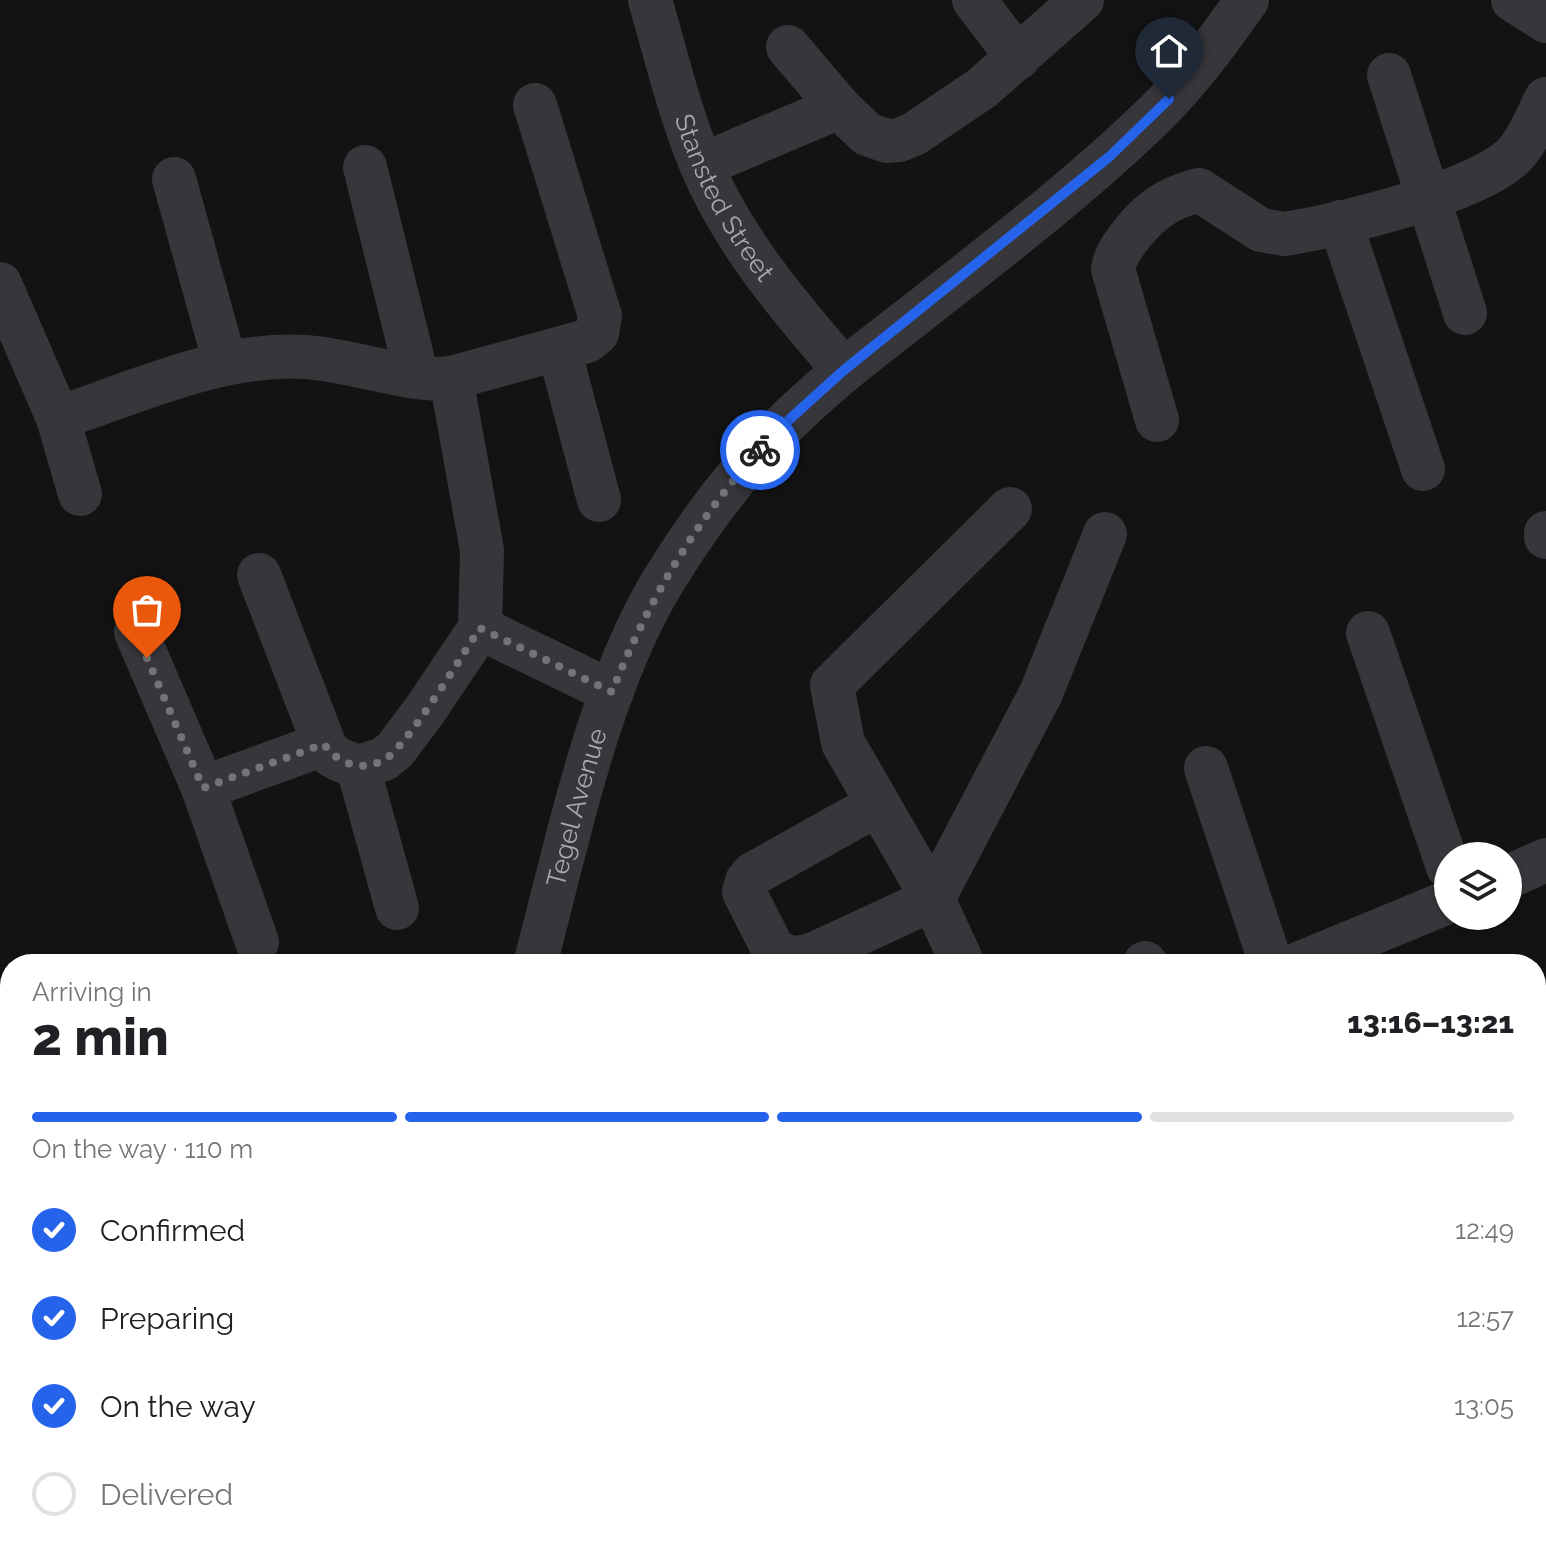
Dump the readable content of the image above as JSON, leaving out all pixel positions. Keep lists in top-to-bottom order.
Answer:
{
  "streets": {
    "street": ["Stansted Street", "Tegel Avenue"]
  },
  "crossings": [
    ["Stansted Street", "Tegel Avenue"]
  ],
  "page": {
    "heading": ["2 min", "Arriving in", "13:16–13:21"],
    "bar": "On the way · 110 m",
    "list": [
      ["Confirmed", "12:49"],
      ["Preparing", "12:57"],
      ["On the way", "13:05"],
      "Delivered"
    ]
  }
}
